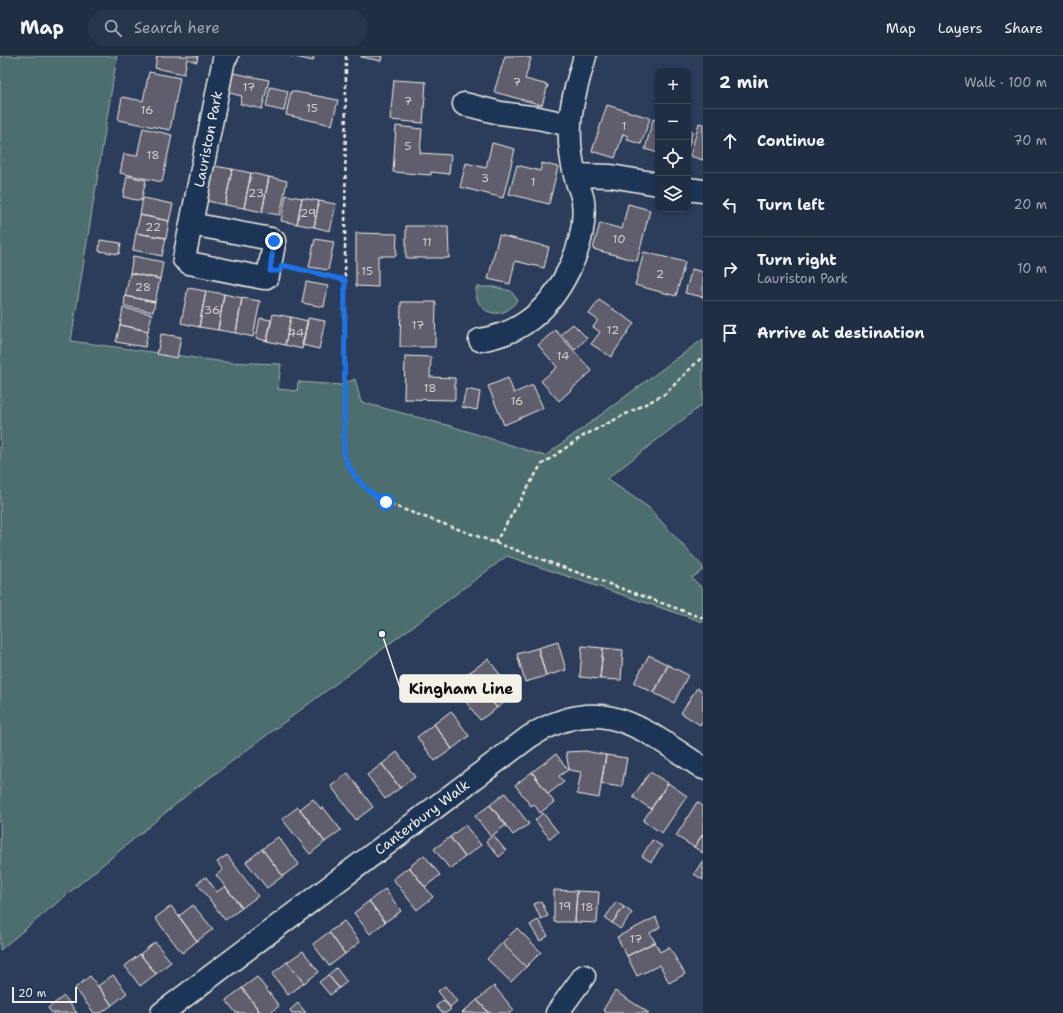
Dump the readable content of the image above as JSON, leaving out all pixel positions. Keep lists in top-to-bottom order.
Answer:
{
  "streets": {
    "street": ["Lauriston Park", "Canterbury Walk"]
  },
  "places": ["Kingham Line"],
  "house_numbers": [
    "7",
    "17",
    "7",
    "15",
    "16",
    "1",
    "5",
    "18",
    "3",
    "1",
    "23",
    "29",
    "22",
    "10",
    "11",
    "15",
    "2",
    "28",
    "36",
    "17",
    "12",
    "44",
    "14",
    "18",
    "16",
    "19",
    "18",
    "17"
  ],
  "scale_bar": "20 m",
  "page": {
    "header": "Map",
    "search": "Search here",
    "nav": ["Map", "Layers", "Share"],
    "heading": ["2 min", "Walk · 100 m"],
    "map_buttons": ["+", "−"],
    "list": [
      ["Continue", "70 m"],
      ["Turn left", "20 m"],
      ["Turn right", "Lauriston Park", "10 m"],
      "Arrive at destination"
    ],
    "scale": "20 m"
  }
}
